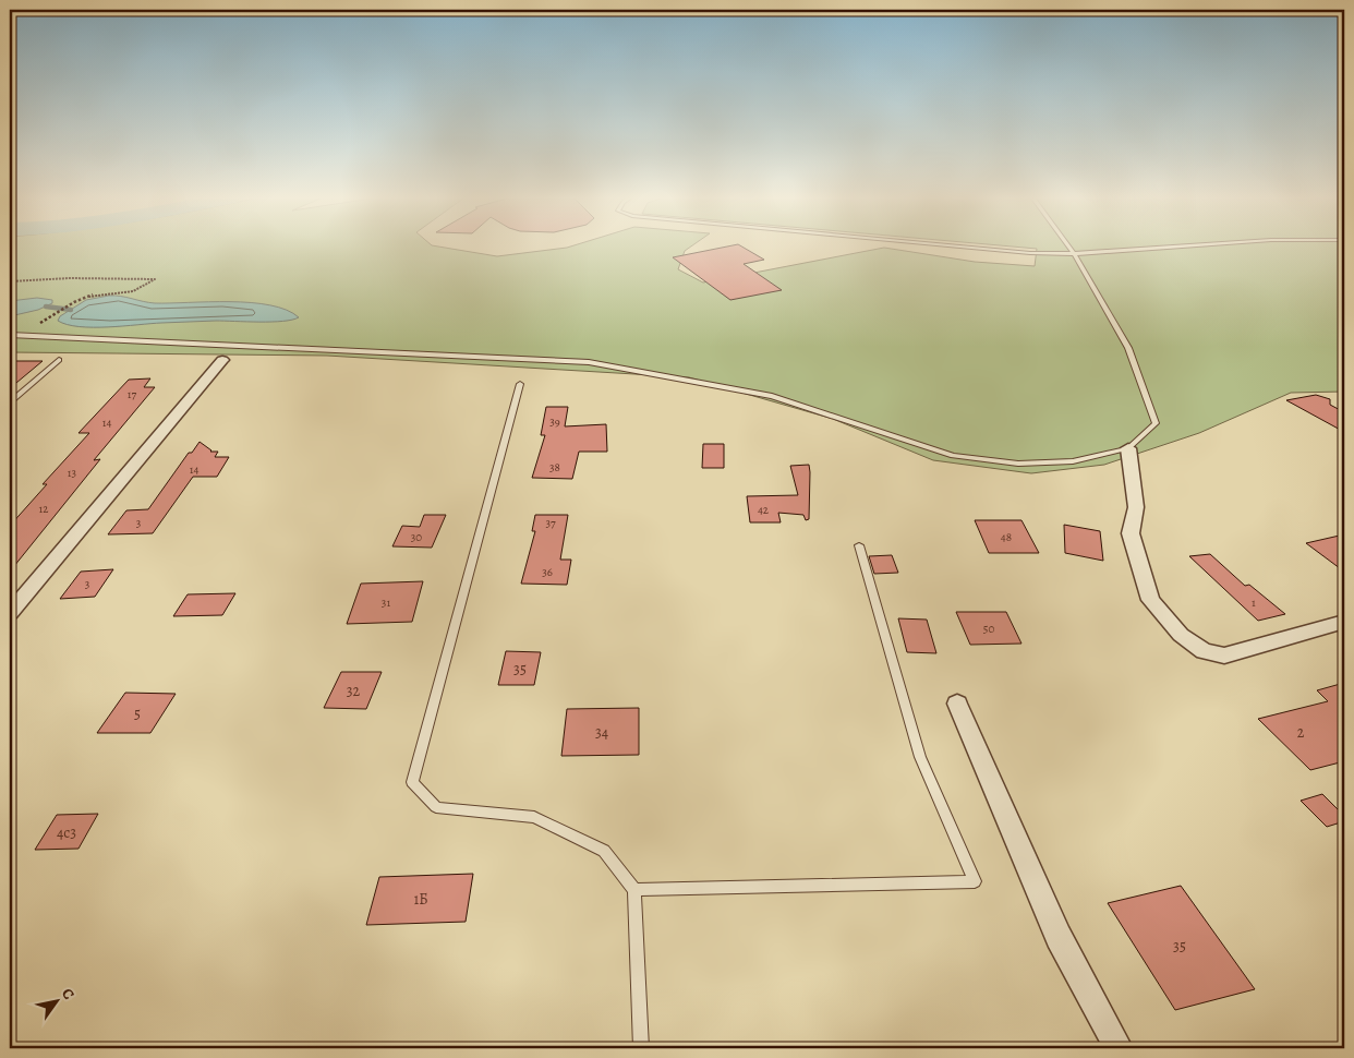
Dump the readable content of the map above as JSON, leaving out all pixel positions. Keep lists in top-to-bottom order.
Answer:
{
  "house_numbers": [
    "17",
    "39",
    "14",
    "38",
    "14",
    "13",
    "12",
    "42",
    "3",
    "37",
    "30",
    "48",
    "36",
    "3",
    "31",
    "1",
    "50",
    "35",
    "32",
    "5",
    "34",
    "2",
    "4с3",
    "1Б",
    "35"
  ],
  "north": "top right"
}
